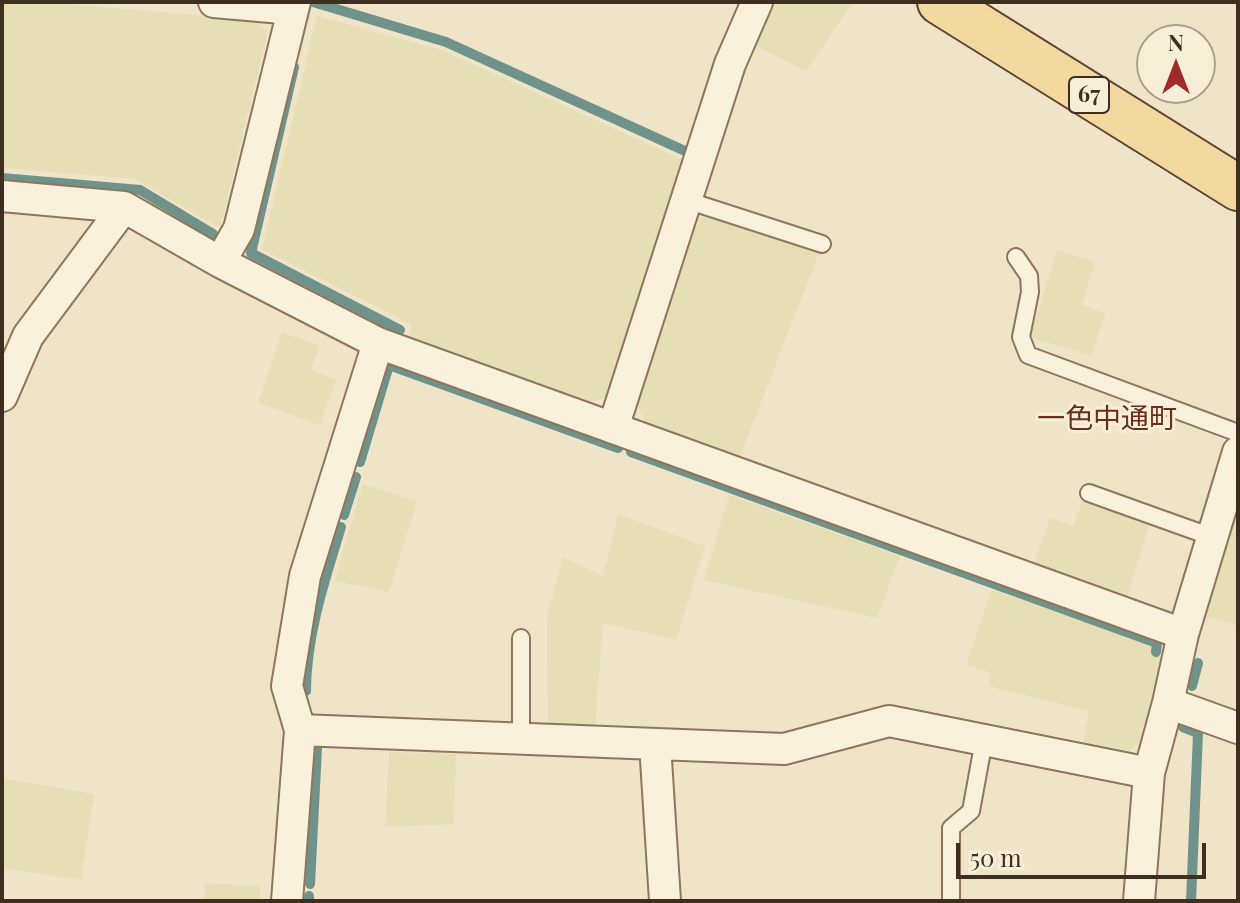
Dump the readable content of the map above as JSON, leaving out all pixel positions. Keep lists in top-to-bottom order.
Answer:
{
  "streets": {
    "main road": ["67"]
  },
  "districts": ["一色中通町"],
  "scale_bar": "50 m",
  "north": "top"
}
